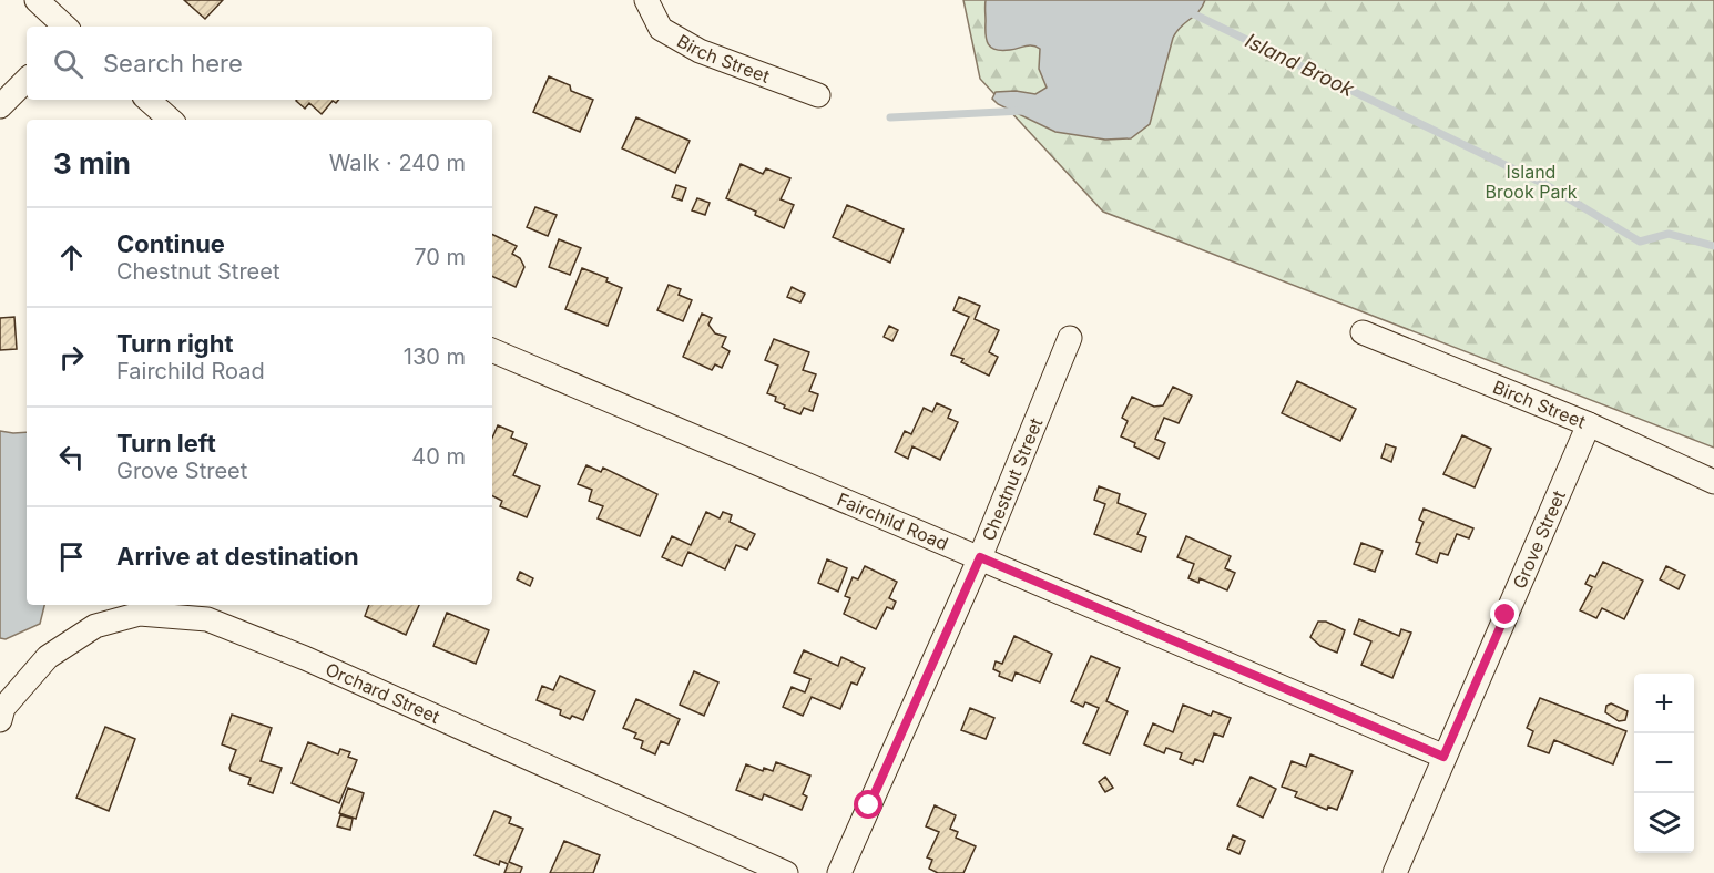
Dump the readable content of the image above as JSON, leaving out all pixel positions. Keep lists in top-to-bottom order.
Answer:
{
  "streets": {
    "street": [
      "Birch Street",
      "Chestnut Street",
      "Fairchild Road",
      "Grove Street",
      "Orchard Street"
    ]
  },
  "crossings": [
    ["Birch Street", "Grove Street"],
    ["Chestnut Street", "Fairchild Road"],
    ["Fairchild Road", "Grove Street"]
  ],
  "water": ["Island Brook"],
  "parks": ["Island Brook Park"],
  "page": {
    "search": "Search here",
    "heading": ["3 min", "Walk · 240 m"],
    "list": [
      ["Continue", "Chestnut Street", "70 m"],
      ["Turn right", "Fairchild Road", "130 m"],
      ["Turn left", "Grove Street", "40 m"],
      "Arrive at destination"
    ],
    "map_buttons": ["+", "−"]
  }
}
